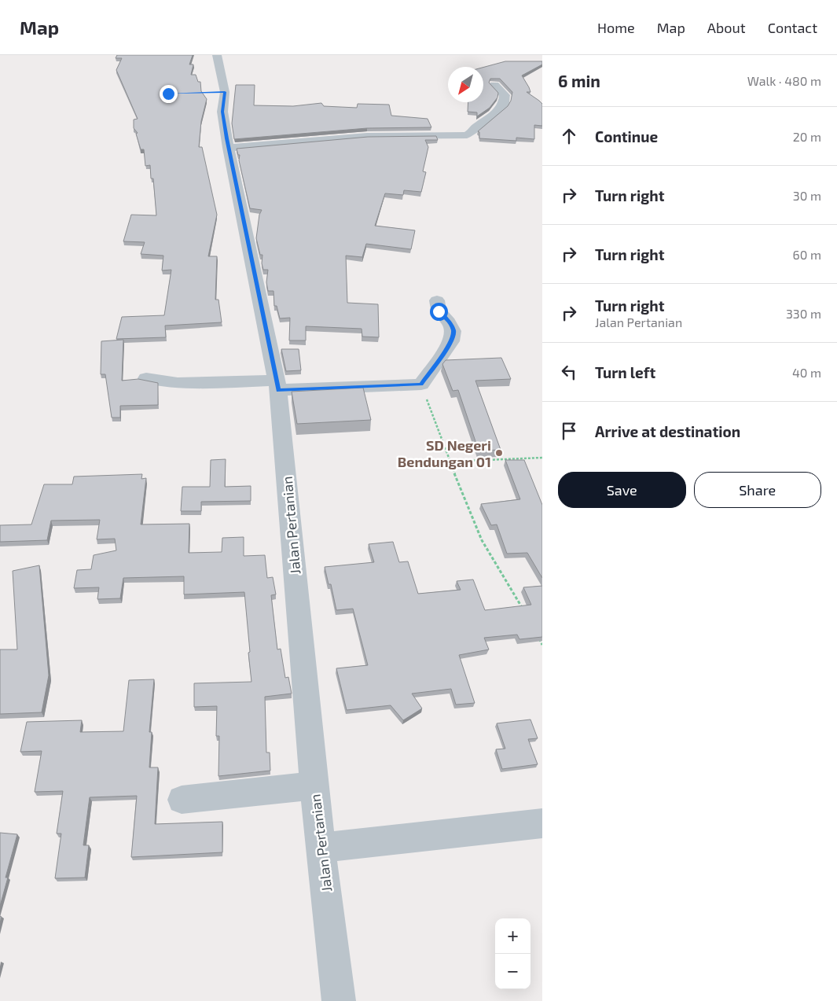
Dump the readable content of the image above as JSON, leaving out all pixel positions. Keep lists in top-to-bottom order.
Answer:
{
  "streets": {
    "street": ["Jalan Pertanian"]
  },
  "places": ["SD Negeri Bendungan 01"],
  "north": "bottom left",
  "page": {
    "header": "Map",
    "nav": [
      "Home",
      "Map",
      "About",
      "Contact"
    ],
    "heading": ["6 min", "Walk · 480 m"],
    "list": [
      ["Continue", "20 m"],
      ["Turn right", "30 m"],
      ["Turn right", "60 m"],
      ["Turn right", "Jalan Pertanian", "330 m"],
      ["Turn left", "40 m"],
      "Arrive at destination"
    ],
    "buttons": ["Save", "Share"],
    "map_buttons": ["+", "−"]
  }
}
